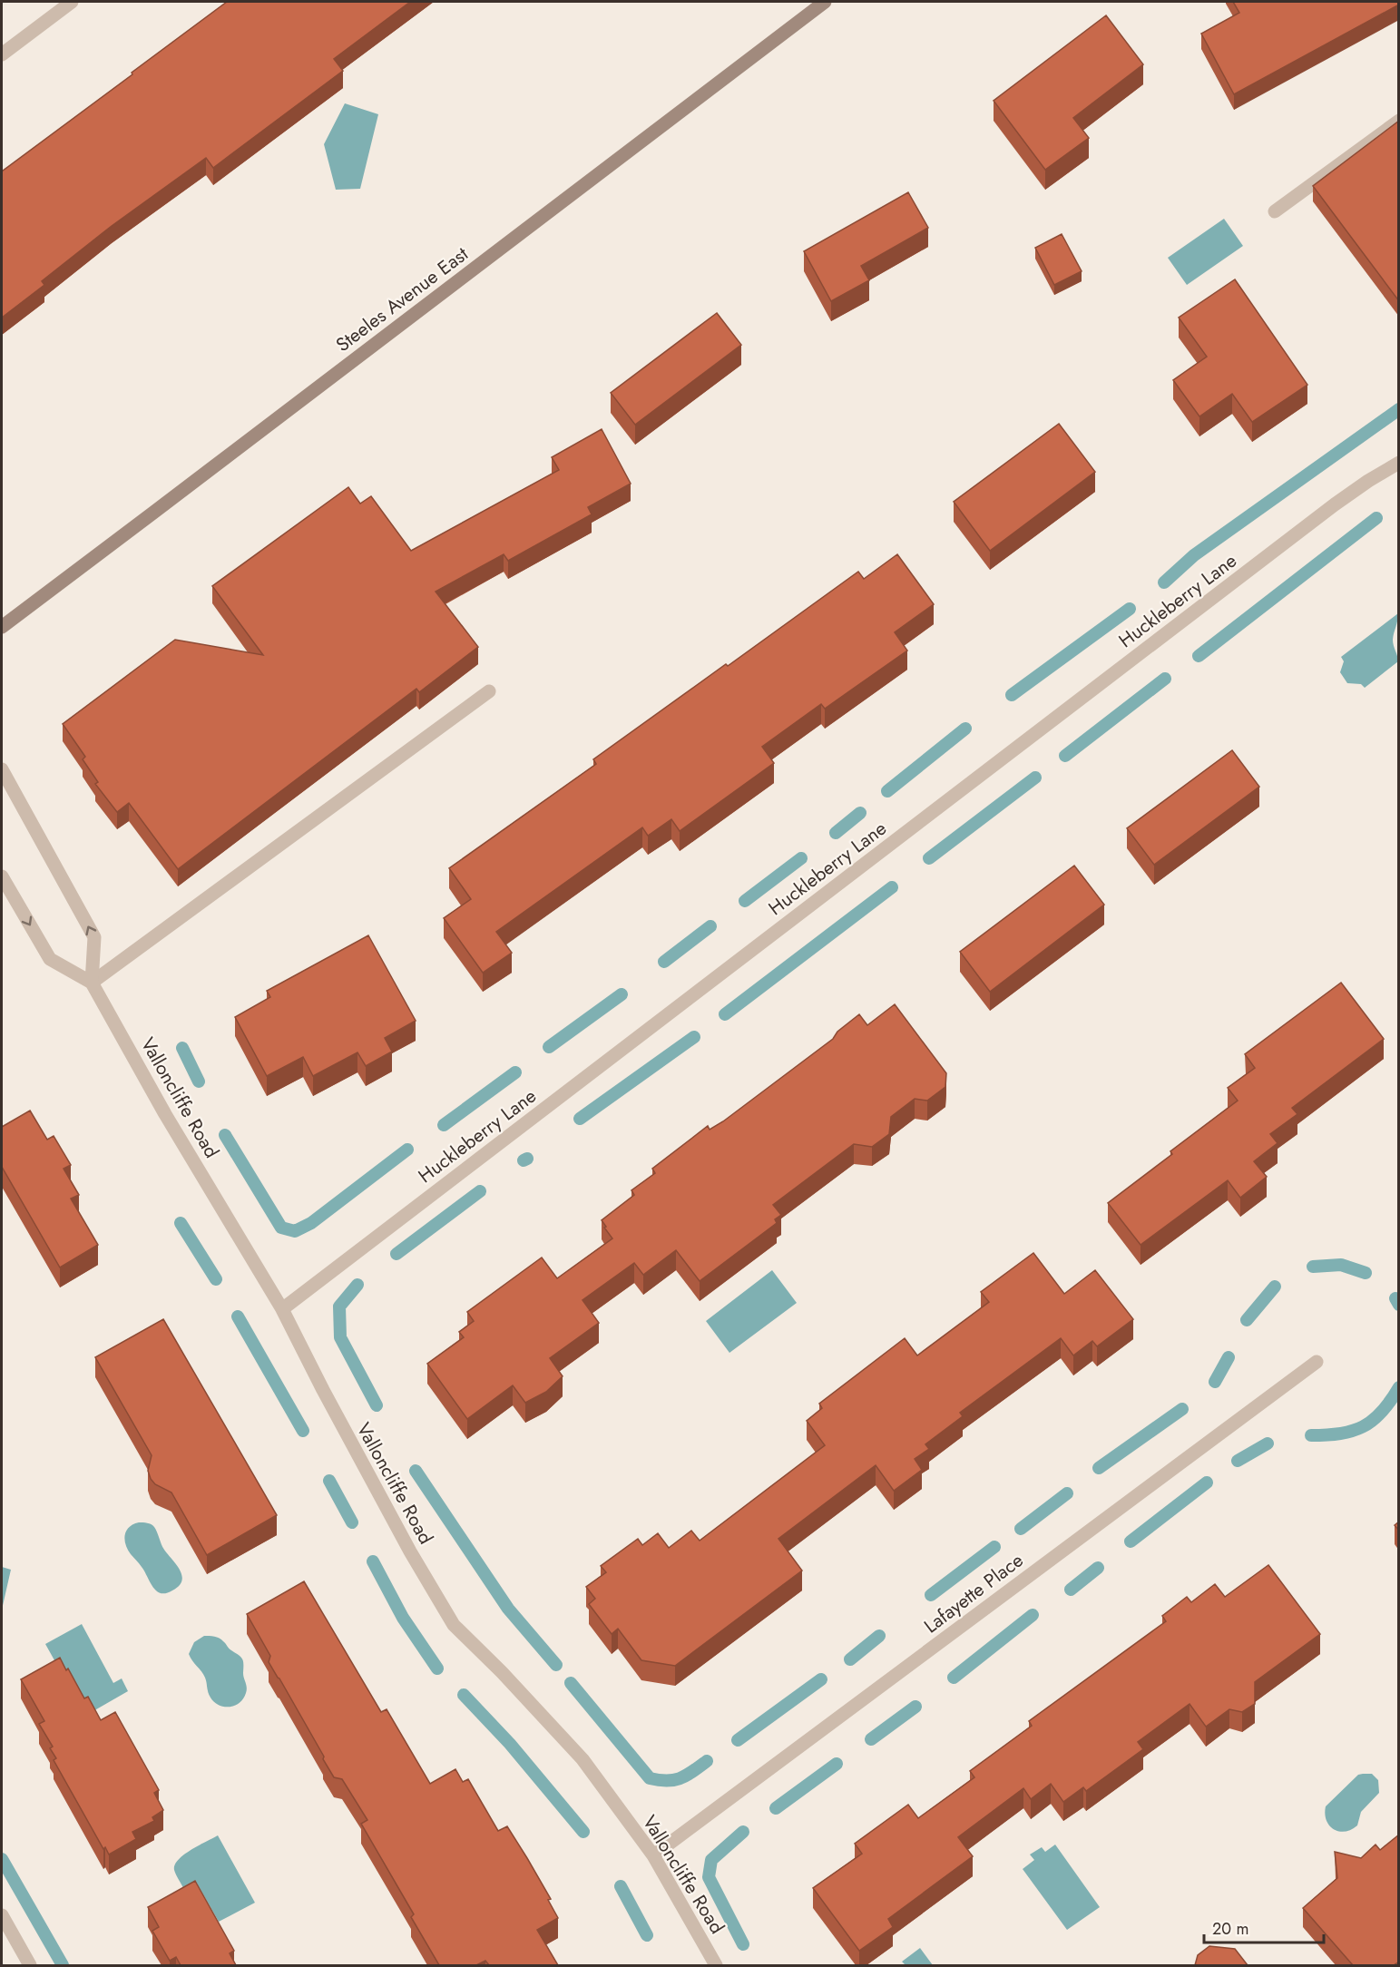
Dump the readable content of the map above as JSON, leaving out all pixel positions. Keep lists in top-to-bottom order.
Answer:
{
  "streets": {
    "main road": ["Steeles Avenue East"],
    "street": ["Huckleberry Lane", "Valloncliffe Road", "Lafayette Place"]
  },
  "crossings": [
    ["Huckleberry Lane", "Valloncliffe Road"],
    ["Valloncliffe Road", "Lafayette Place"]
  ],
  "scale_bar": "20 m"
}
